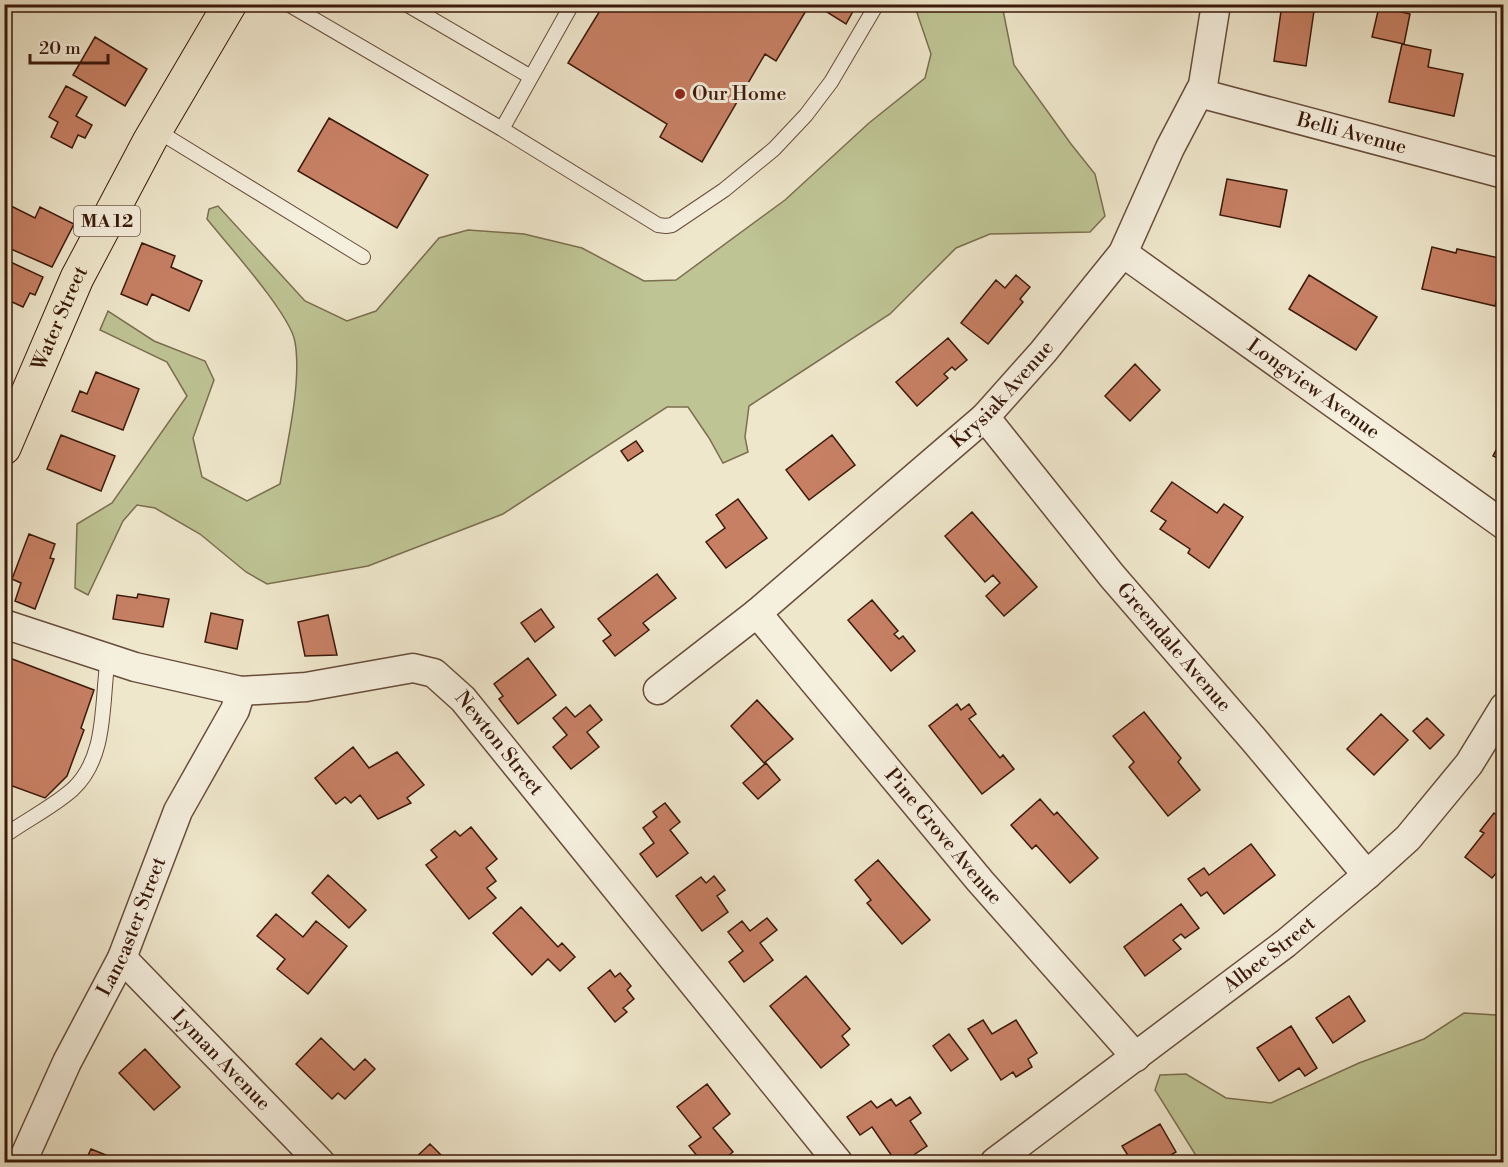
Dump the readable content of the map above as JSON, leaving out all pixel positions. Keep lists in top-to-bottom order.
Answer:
{
  "streets": {
    "highway": ["MA 12", "Water Street"],
    "street": [
      "Belli Avenue",
      "Longview Avenue",
      "Krysiak Avenue",
      "Greendale Avenue",
      "Newton Street",
      "Pine Grove Avenue",
      "Lancaster Street",
      "Albee Street",
      "Lyman Avenue"
    ]
  },
  "crossings": [
    ["Belli Avenue", "Krysiak Avenue"],
    ["Longview Avenue", "Krysiak Avenue"],
    ["Krysiak Avenue", "Greendale Avenue"],
    ["Krysiak Avenue", "Pine Grove Avenue"],
    ["Greendale Avenue", "Albee Street"],
    ["Newton Street", "Lancaster Street"],
    ["Pine Grove Avenue", "Albee Street"],
    ["Lancaster Street", "Lyman Avenue"]
  ],
  "places": ["Our Home"],
  "scale_bar": "20 m"
}
